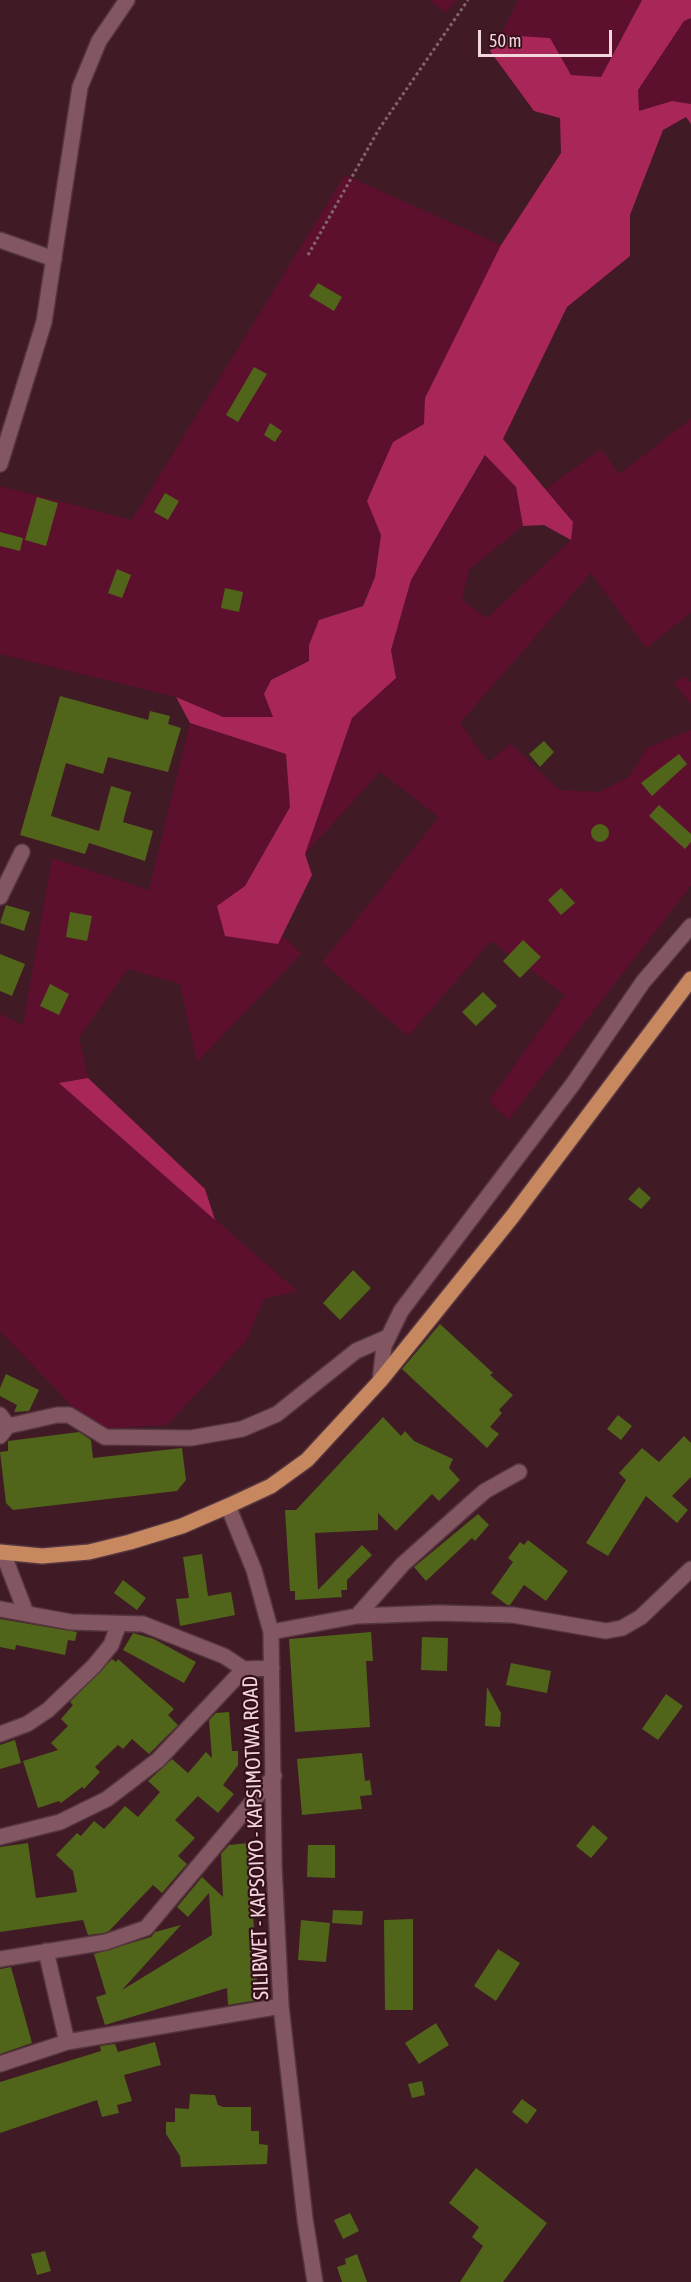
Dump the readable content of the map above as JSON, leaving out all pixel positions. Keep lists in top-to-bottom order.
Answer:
{
  "streets": {
    "street": ["SILIBWET - KAPSOIYO - KAPSIMOTWA ROAD"]
  },
  "scale_bar": "50 m"
}
